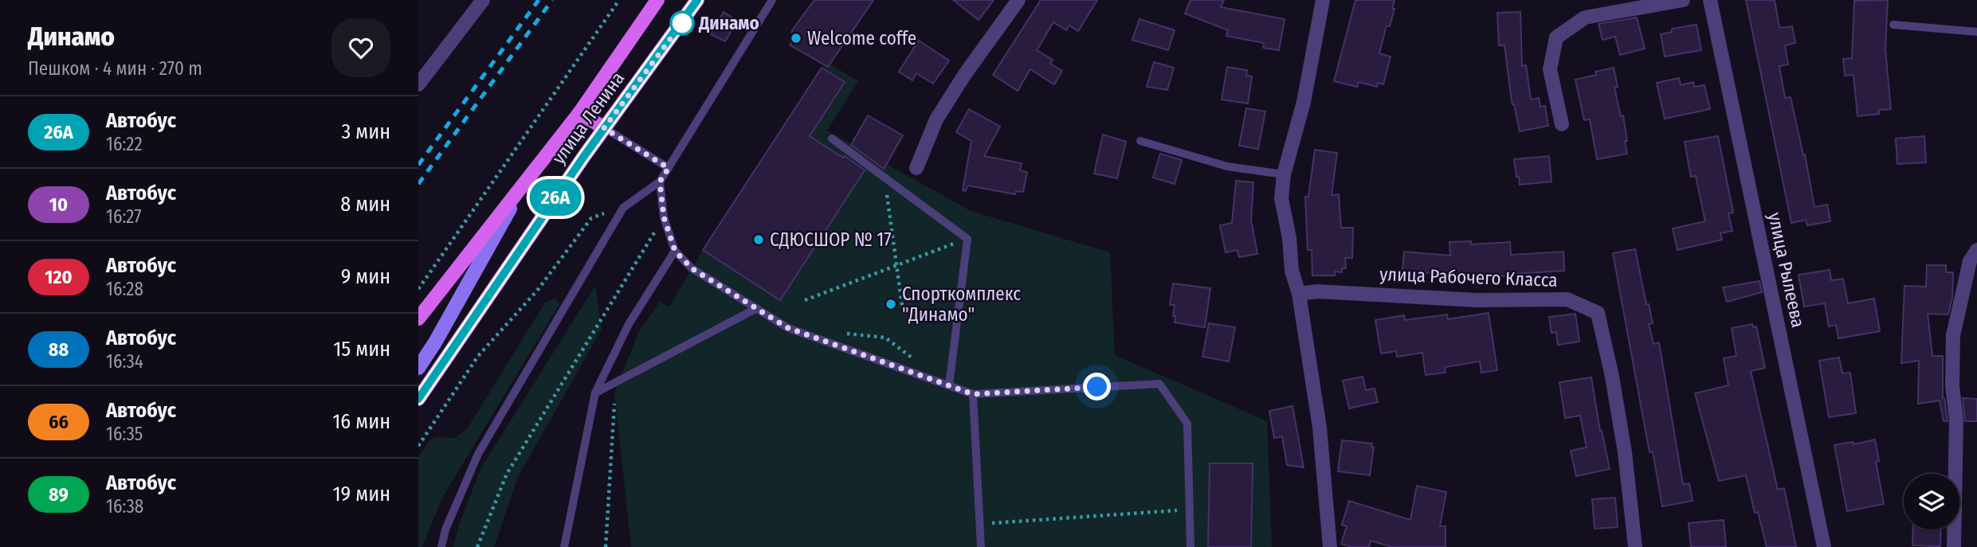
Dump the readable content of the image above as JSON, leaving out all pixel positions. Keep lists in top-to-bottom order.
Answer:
{
  "streets": {
    "main road": ["улица Ленина"],
    "street": ["улица Рылеева", "улица Рабочего Класса"]
  },
  "places": [
    "Динамо",
    "Welcome coffe",
    "СДЮСШОР № 17",
    "Спорткомплекс \"Динамо\""
  ],
  "lines": ["bus line 26А"],
  "page": {
    "heading": ["Динамо", "Пешком · 4 мин · 270 m"],
    "on_map": "26А",
    "list": [
      {
        "mark": "26А",
        "name": "Автобус",
        "note": "16:22",
        "value": "3 мин"
      },
      {
        "mark": "10",
        "name": "Автобус",
        "note": "16:27",
        "value": "8 мин"
      },
      {
        "mark": "120",
        "name": "Автобус",
        "note": "16:28",
        "value": "9 мин"
      },
      {
        "mark": "88",
        "name": "Автобус",
        "note": "16:34",
        "value": "15 мин"
      },
      {
        "mark": "66",
        "name": "Автобус",
        "note": "16:35",
        "value": "16 мин"
      },
      {
        "mark": "89",
        "name": "Автобус",
        "note": "16:38",
        "value": "19 мин"
      }
    ]
  }
}
